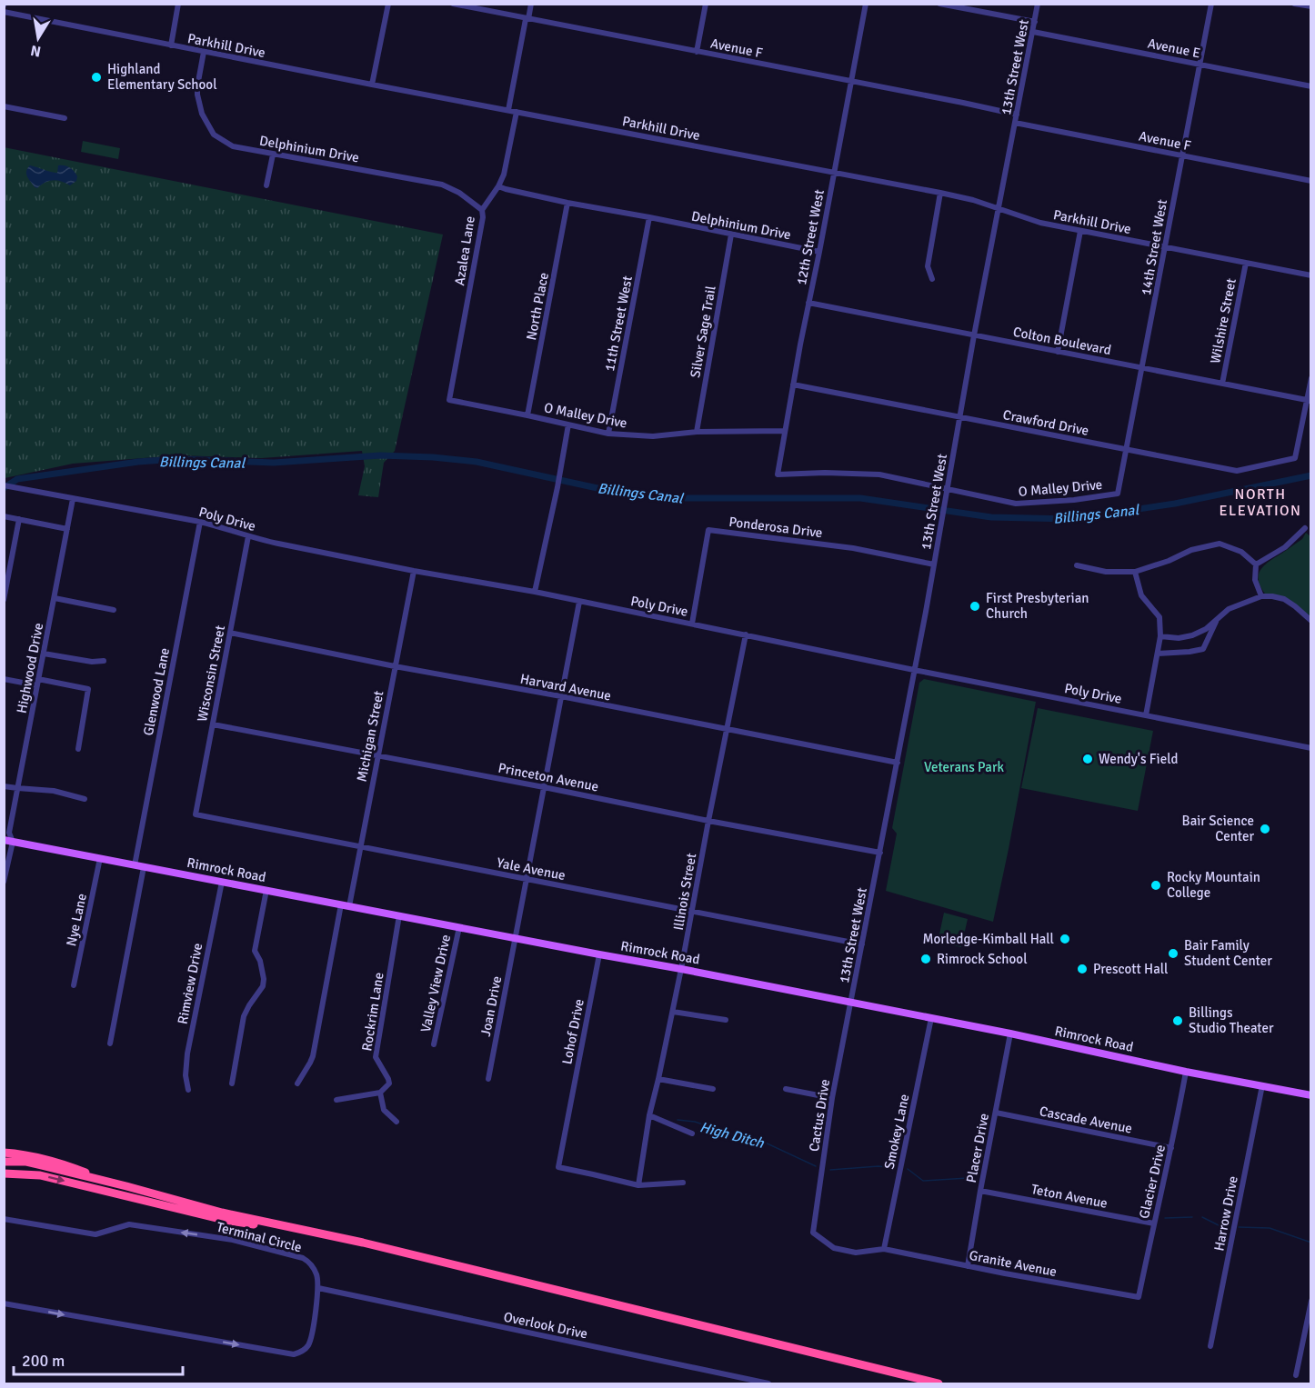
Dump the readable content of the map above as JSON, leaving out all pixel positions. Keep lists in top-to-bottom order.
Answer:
{
  "streets": {
    "main road": ["Rimrock Road"],
    "street": [
      "Parkhill Drive",
      "Avenue F",
      "Avenue E",
      "13th Street West",
      "Delphinium Drive",
      "12th Street West",
      "14th Street West",
      "Azalea Lane",
      "North Place",
      "Wilshire Street",
      "11th Street West",
      "Silver Sage Trail",
      "Colton Boulevard",
      "O Malley Drive",
      "Crawford Drive",
      "Poly Drive",
      "Ponderosa Drive",
      "Highwood Drive",
      "Wisconsin Street",
      "Harvard Avenue",
      "Glenwood Lane",
      "Michigan Street",
      "Princeton Avenue",
      "Yale Avenue",
      "Illinois Street",
      "Nye Lane",
      "Rimview Drive",
      "Valley View Drive",
      "Joan Drive",
      "Rockrim Lane",
      "Lohof Drive",
      "Cactus Drive",
      "Cascade Avenue",
      "Smokey Lane",
      "Placer Drive",
      "Glacier Drive",
      "Teton Avenue",
      "Harrow Drive",
      "Terminal Circle",
      "Granite Avenue",
      "Overlook Drive"
    ]
  },
  "crossings": [
    ["Parkhill Drive", "13th Street West"],
    ["Parkhill Drive", "Delphinium Drive"],
    ["Parkhill Drive", "12th Street West"],
    ["Parkhill Drive", "14th Street West"],
    ["Parkhill Drive", "Azalea Lane"],
    ["Parkhill Drive", "Wilshire Street"],
    ["Avenue F", "13th Street West"],
    ["Avenue F", "12th Street West"],
    ["Avenue F", "14th Street West"],
    ["Avenue E", "13th Street West"],
    ["Avenue E", "14th Street West"],
    ["13th Street West", "Colton Boulevard"],
    ["13th Street West", "O Malley Drive"],
    ["13th Street West", "Crawford Drive"],
    ["13th Street West", "Poly Drive"],
    ["13th Street West", "Ponderosa Drive"],
    ["13th Street West", "Harvard Avenue"],
    ["13th Street West", "Princeton Avenue"],
    ["13th Street West", "Yale Avenue"],
    ["13th Street West", "Rimrock Road"],
    ["13th Street West", "Cactus Drive"],
    ["Delphinium Drive", "12th Street West"],
    ["Delphinium Drive", "Azalea Lane"],
    ["Delphinium Drive", "North Place"],
    ["Delphinium Drive", "11th Street West"],
    ["Delphinium Drive", "Silver Sage Trail"],
    ["12th Street West", "Colton Boulevard"],
    ["12th Street West", "O Malley Drive"],
    ["12th Street West", "Crawford Drive"],
    ["14th Street West", "Colton Boulevard"],
    ["14th Street West", "O Malley Drive"],
    ["14th Street West", "Crawford Drive"],
    ["Azalea Lane", "O Malley Drive"],
    ["North Place", "O Malley Drive"],
    ["Wilshire Street", "Colton Boulevard"],
    ["11th Street West", "O Malley Drive"],
    ["Silver Sage Trail", "O Malley Drive"],
    ["Colton Boulevard", "Crawford Drive"],
    ["Poly Drive", "Ponderosa Drive"],
    ["Poly Drive", "Highwood Drive"],
    ["Poly Drive", "Wisconsin Street"],
    ["Poly Drive", "Glenwood Lane"],
    ["Poly Drive", "Michigan Street"],
    ["Poly Drive", "Illinois Street"],
    ["Poly Drive", "Joan Drive"],
    ["Highwood Drive", "Rimrock Road"],
    ["Wisconsin Street", "Harvard Avenue"],
    ["Wisconsin Street", "Princeton Avenue"],
    ["Wisconsin Street", "Yale Avenue"],
    ["Harvard Avenue", "Michigan Street"],
    ["Harvard Avenue", "Illinois Street"],
    ["Harvard Avenue", "Joan Drive"],
    ["Glenwood Lane", "Rimrock Road"],
    ["Michigan Street", "Princeton Avenue"],
    ["Michigan Street", "Yale Avenue"],
    ["Michigan Street", "Rimrock Road"],
    ["Princeton Avenue", "Illinois Street"],
    ["Princeton Avenue", "Joan Drive"],
    ["Yale Avenue", "Illinois Street"],
    ["Yale Avenue", "Joan Drive"],
    ["Rimrock Road", "Illinois Street"],
    ["Rimrock Road", "Nye Lane"],
    ["Rimrock Road", "Rimview Drive"],
    ["Rimrock Road", "Valley View Drive"],
    ["Rimrock Road", "Joan Drive"],
    ["Rimrock Road", "Rockrim Lane"],
    ["Rimrock Road", "Lohof Drive"],
    ["Rimrock Road", "Cactus Drive"],
    ["Rimrock Road", "Smokey Lane"],
    ["Rimrock Road", "Placer Drive"],
    ["Rimrock Road", "Glacier Drive"],
    ["Rimrock Road", "Harrow Drive"],
    ["Illinois Street", "Lohof Drive"],
    ["Cactus Drive", "Granite Avenue"],
    ["Cascade Avenue", "Placer Drive"],
    ["Cascade Avenue", "Glacier Drive"],
    ["Smokey Lane", "Granite Avenue"],
    ["Placer Drive", "Teton Avenue"],
    ["Placer Drive", "Granite Avenue"],
    ["Glacier Drive", "Teton Avenue"],
    ["Glacier Drive", "Granite Avenue"],
    ["Terminal Circle", "Overlook Drive"]
  ],
  "districts": ["NORTH ELEVATION"],
  "water": ["Billings Canal", "High Ditch"],
  "parks": ["Veterans Park"],
  "places": [
    "Highland Elementary School",
    "First Presbyterian Church",
    "Wendy's Field",
    "Bair Science Center",
    "Rocky Mountain College",
    "Morledge-Kimball Hall",
    "Bair Family Student Center",
    "Rimrock School",
    "Prescott Hall",
    "Billings Studio Theater"
  ],
  "scale_bar": "200 m",
  "north": "bottom"
}
